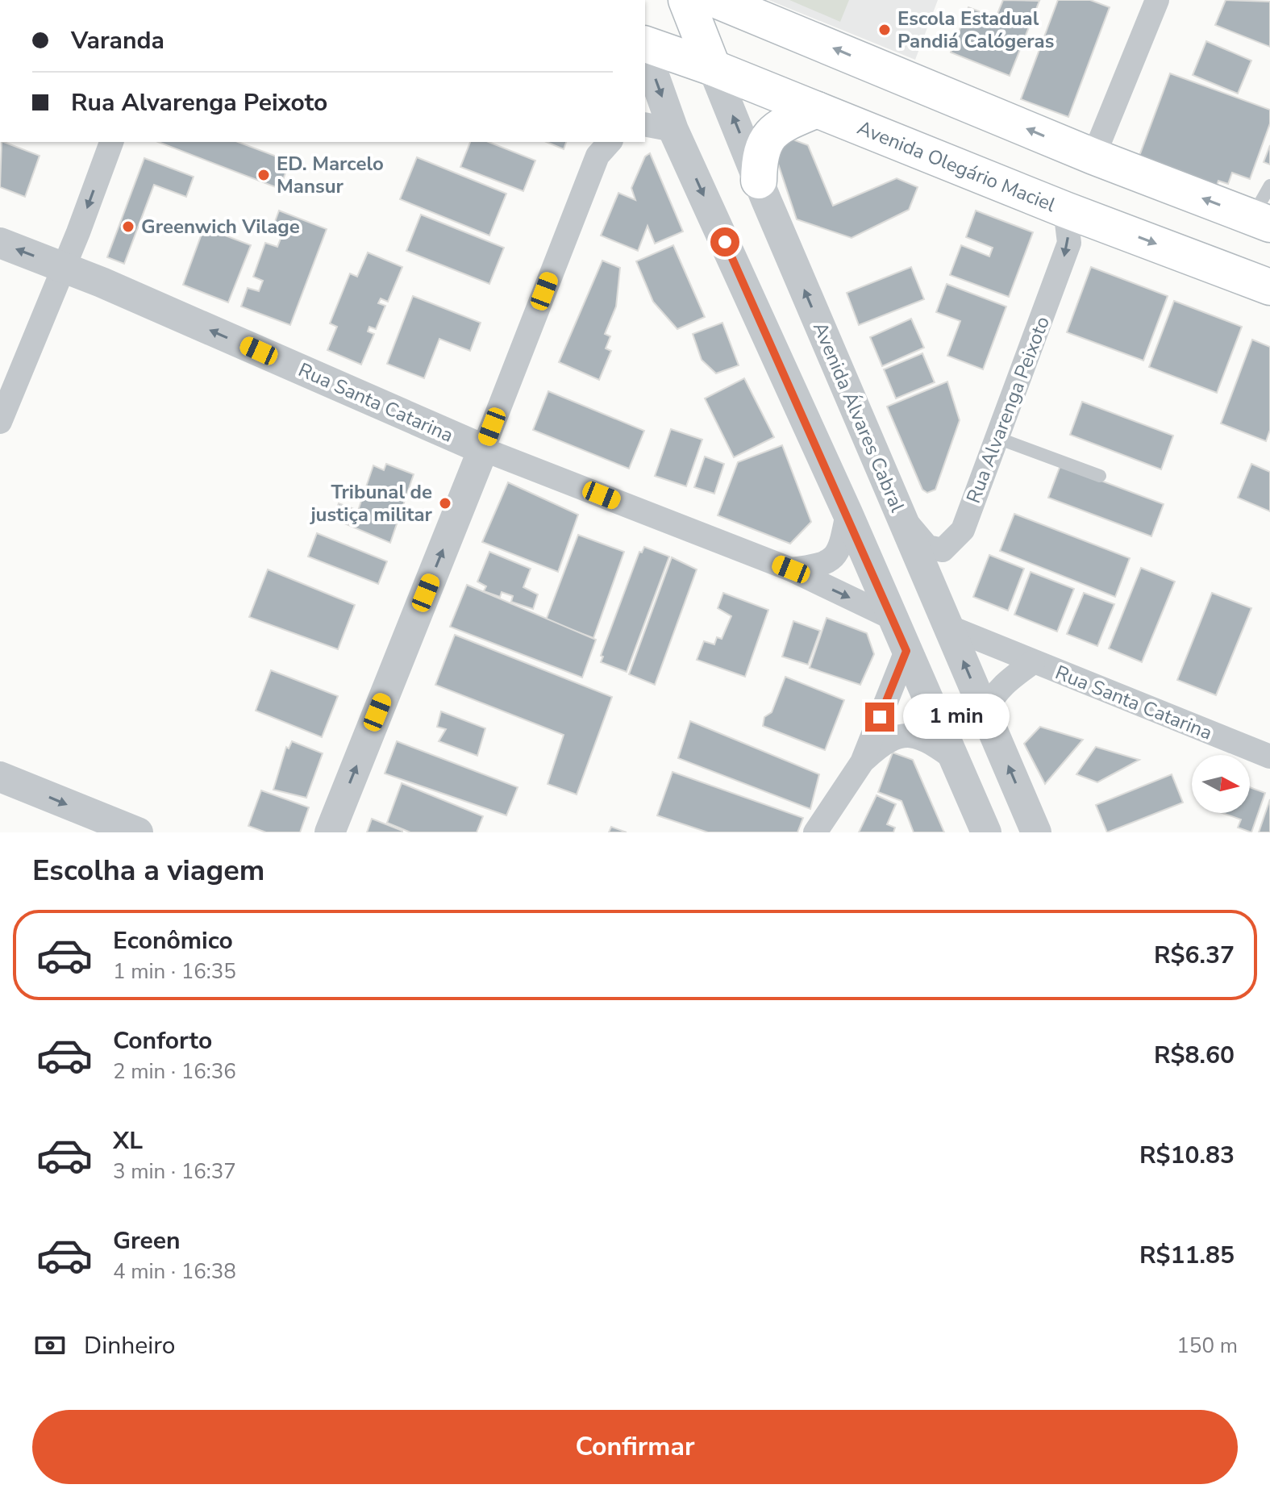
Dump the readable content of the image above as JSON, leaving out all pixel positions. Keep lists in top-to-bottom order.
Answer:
{
  "streets": {
    "main road": ["Avenida Olegário Maciel", "Avenida Álvares Cabral"],
    "street": ["Rua Santa Catarina", "Rua Alvarenga Peixoto"]
  },
  "crossings": [
    ["Avenida Olegário Maciel", "Rua Alvarenga Peixoto"],
    ["Avenida Olegário Maciel", "Avenida Álvares Cabral"],
    ["Rua Santa Catarina", "Avenida Álvares Cabral"],
    ["Rua Alvarenga Peixoto", "Avenida Álvares Cabral"]
  ],
  "one_way": ["Rua Alvarenga Peixoto", "Avenida Álvares Cabral"],
  "places": [
    "Escola Estadual Pandiá Calógeras",
    "ED. Marcelo Mansur",
    "Greenwich Vilage",
    "Tribunal de justiça militar"
  ],
  "north": "right",
  "page": {
    "banner": ["Varanda", "Rua Alvarenga Peixoto"],
    "bubble": "1 min",
    "heading": "Escolha a viagem",
    "list": [
      {
        "name": "Econômico",
        "note": "1 min · 16:35",
        "value": "R$6.37"
      },
      {
        "name": "Conforto",
        "note": "2 min · 16:36",
        "value": "R$8.60"
      },
      {
        "name": "XL",
        "note": "3 min · 16:37",
        "value": "R$10.83"
      },
      {
        "name": "Green",
        "note": "4 min · 16:38",
        "value": "R$11.85"
      }
    ],
    "pay": ["Dinheiro", "150 m"],
    "buttons": "Confirmar"
  }
}
